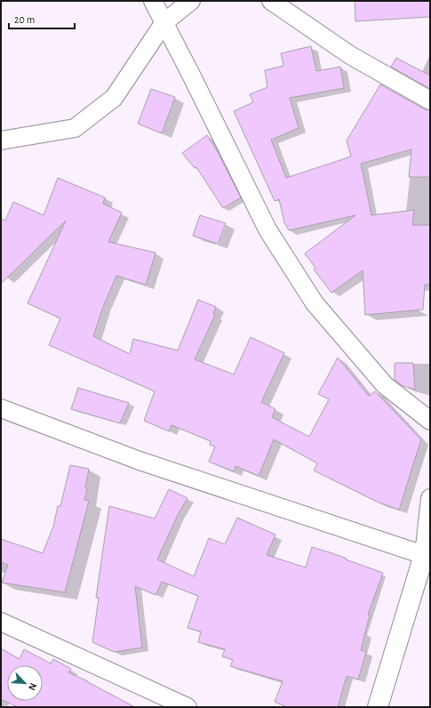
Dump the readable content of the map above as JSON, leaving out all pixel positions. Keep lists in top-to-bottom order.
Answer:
{
  "scale_bar": "20 m",
  "north": "bottom right"
}
